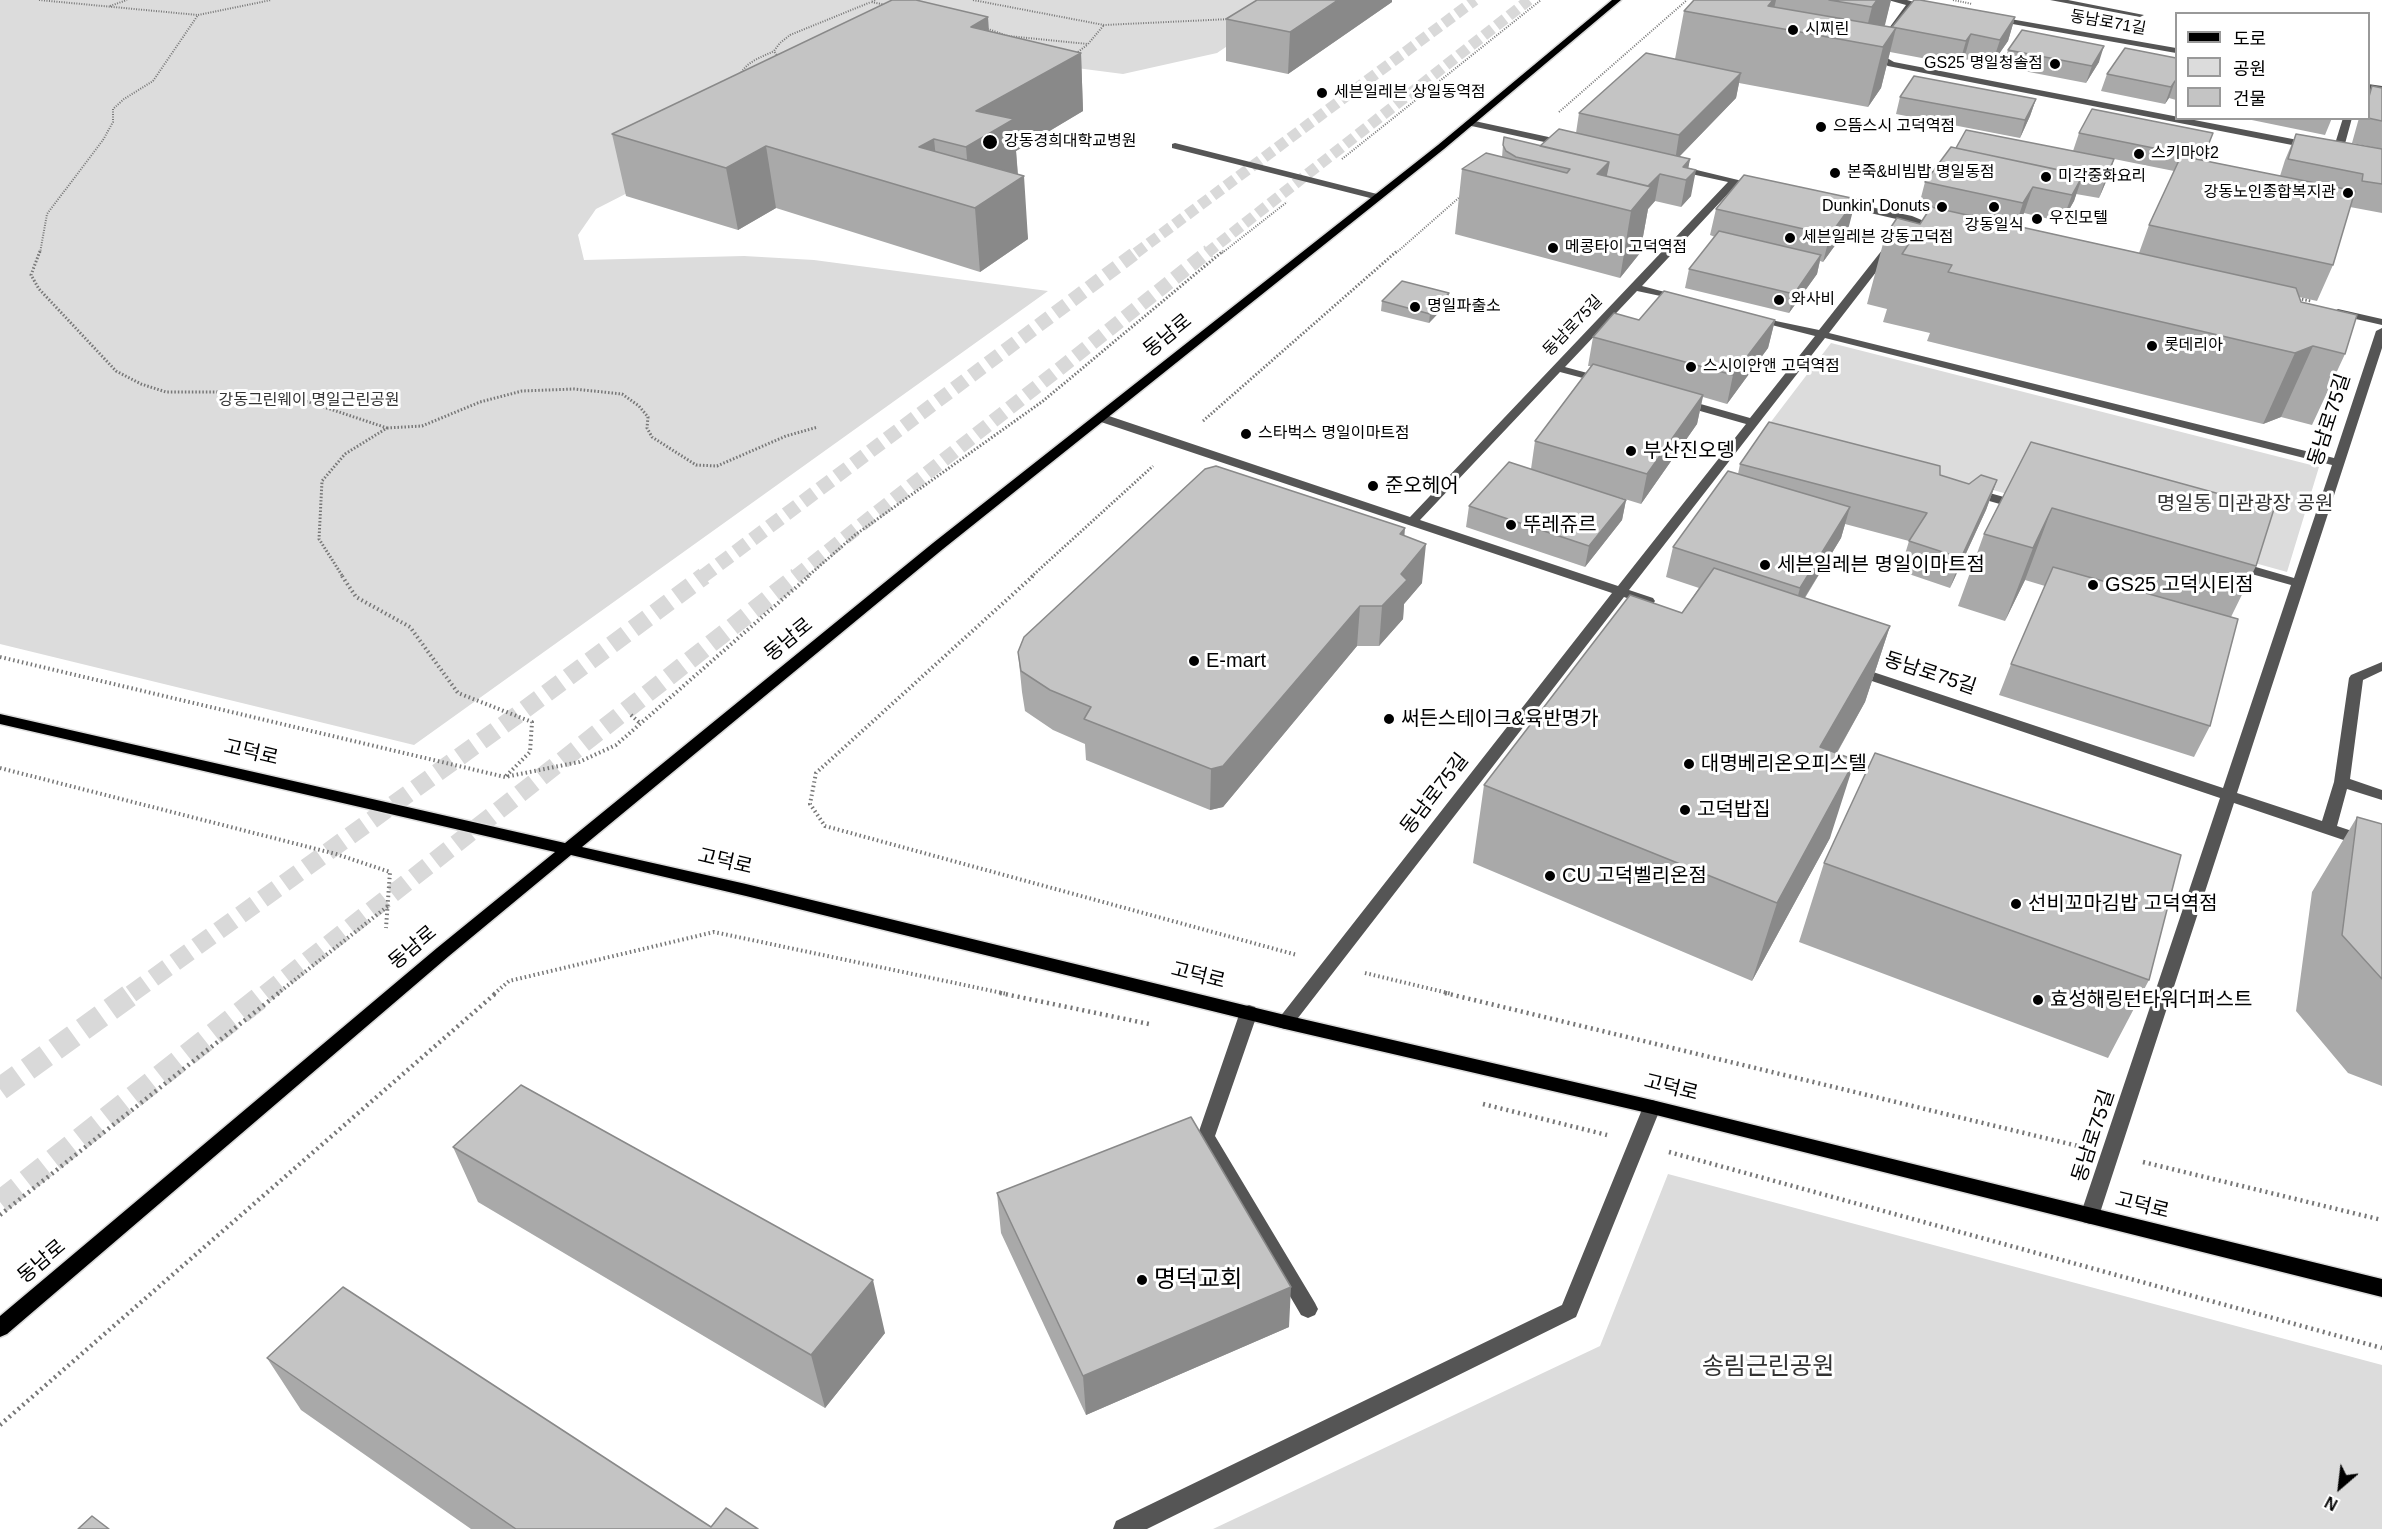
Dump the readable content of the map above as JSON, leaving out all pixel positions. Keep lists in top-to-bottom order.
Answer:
{
  "streets": {
    "main road": ["동남로", "고덕로"],
    "street": ["동남로71길", "동남로75길"]
  },
  "crossings": [
    ["동남로75길", "고덕로"],
    ["동남로", "고덕로"]
  ],
  "parks": ["강동그린웨이 명일근린공원", "명일동 미관광장 공원", "송림근린공원"],
  "places": [
    "시찌린",
    "GS25 명일청솔점",
    "세븐일레븐 상일동역점",
    "으뜸스시 고덕역점",
    "강동경희대학교병원",
    "스키마야2",
    "본죽&비빔밥 명일동점",
    "미각중화요리",
    "강동노인종합복지관",
    "Dunkin' Donuts",
    "강동일식",
    "우진모텔",
    "세븐일레븐 강동고덕점",
    "메콩타이 고덕역점",
    "와사비",
    "명일파출소",
    "롯데리아",
    "스시이안앤 고덕역점",
    "스타벅스 명일이마트점",
    "부산진오뎅",
    "준오헤어",
    "뚜레쥬르",
    "세븐일레븐 명일이마트점",
    "GS25 고덕시티점",
    "E-mart",
    "써든스테이크&육반명가",
    "대명베리온오피스텔",
    "고덕밥집",
    "CU 고덕벨리온점",
    "선비꼬마김밥 고덕역점",
    "효성해링턴타워더퍼스트",
    "명덕교회"
  ],
  "legend": ["도로", "공원", "건물"],
  "north": "bottom left"
}
